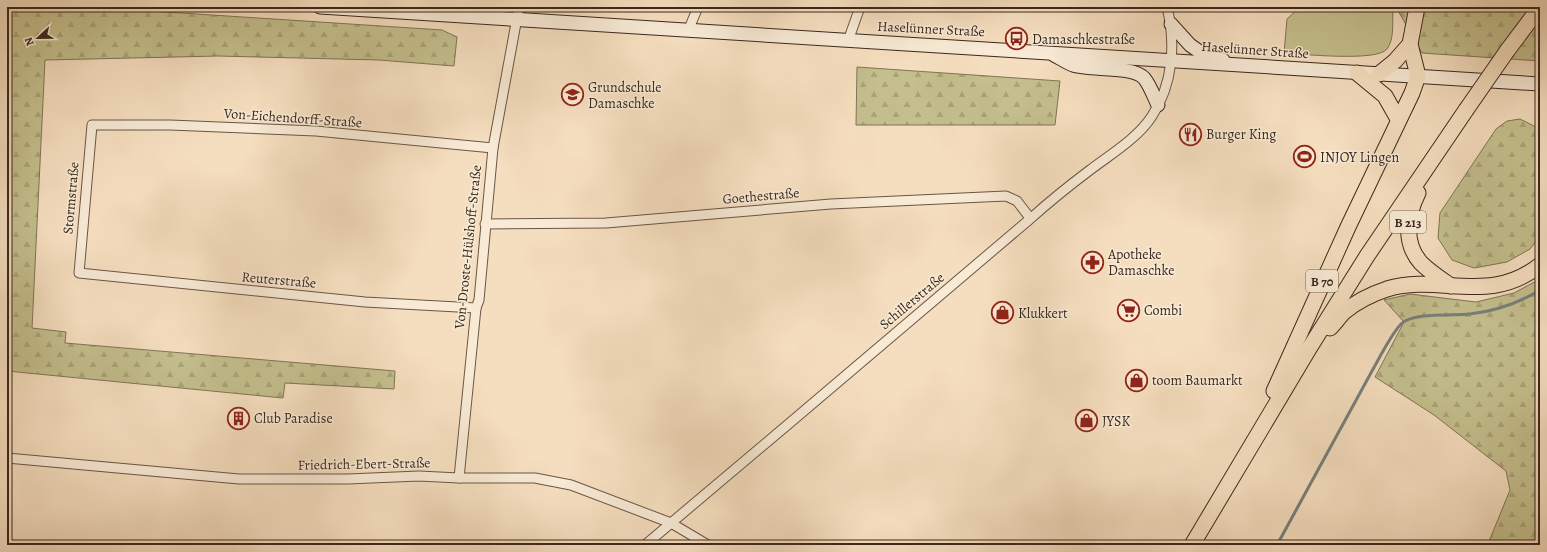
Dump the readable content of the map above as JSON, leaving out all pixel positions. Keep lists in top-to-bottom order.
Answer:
{
  "streets": {
    "main road": ["B 213", "B 70"],
    "street": [
      "Haselünner Straße",
      "Von-Eichendorff-Straße",
      "Goethestraße",
      "Stormstraße",
      "Von-Droste-Hülshoff-Straße",
      "Reuterstraße",
      "Schillerstraße",
      "Friedrich-Ebert-Straße"
    ]
  },
  "crossings": [
    ["Haselünner Straße", "Von-Droste-Hülshoff-Straße"],
    ["Haselünner Straße", "B 70"],
    ["Haselünner Straße", "Schillerstraße"],
    ["Von-Eichendorff-Straße", "Stormstraße"],
    ["Von-Eichendorff-Straße", "Von-Droste-Hülshoff-Straße"],
    ["Goethestraße", "Von-Droste-Hülshoff-Straße"],
    ["Goethestraße", "Schillerstraße"],
    ["Stormstraße", "Reuterstraße"],
    ["B 213", "B 70"],
    ["Von-Droste-Hülshoff-Straße", "Reuterstraße"],
    ["Von-Droste-Hülshoff-Straße", "Friedrich-Ebert-Straße"],
    ["Schillerstraße", "Friedrich-Ebert-Straße"]
  ],
  "places": {
    "bus stop": ["Damaschkestraße"],
    "school or university": ["Grundschule Damaschke"],
    "restaurant": ["Burger King"],
    "sports": ["INJOY Lingen"],
    "pharmacy": ["Apotheke Damaschke"],
    "supermarket": ["Combi"],
    "shop": ["Klukkert", "toom Baumarkt", "JYSK"],
    "building": ["Club Paradise"]
  },
  "north": "left"
}
